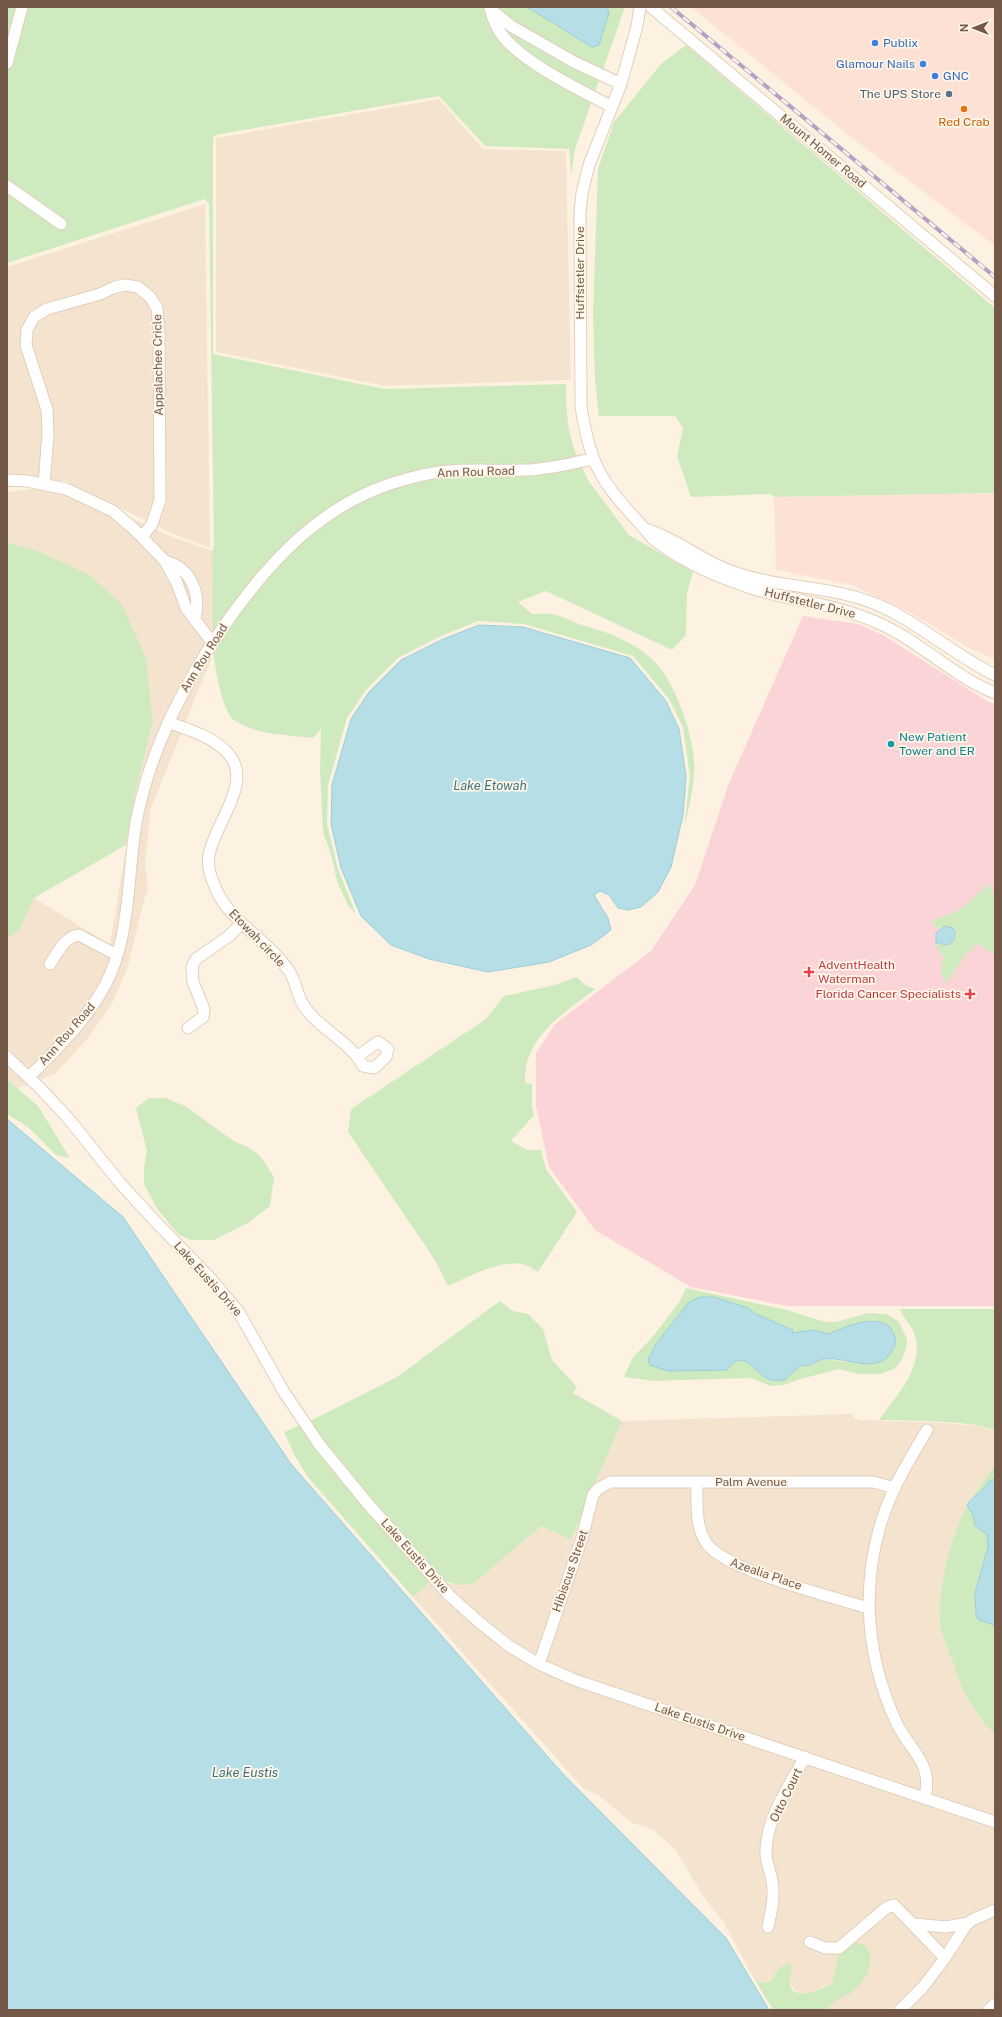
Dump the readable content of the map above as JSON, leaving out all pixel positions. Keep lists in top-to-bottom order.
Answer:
{
  "streets": {
    "street": [
      "Mount Homer Road",
      "Huffstetler Drive",
      "Appalachee Cricle",
      "Ann Rou Road",
      "Etowah circle",
      "Lake Eustis Drive",
      "Palm Avenue",
      "Hibiscus Street",
      "Azealia Place",
      "Otto Court"
    ]
  },
  "crossings": [
    ["Huffstetler Drive", "Ann Rou Road"],
    ["Ann Rou Road", "Etowah circle"],
    ["Ann Rou Road", "Lake Eustis Drive"],
    ["Lake Eustis Drive", "Hibiscus Street"],
    ["Lake Eustis Drive", "Otto Court"],
    ["Palm Avenue", "Hibiscus Street"],
    ["Palm Avenue", "Azealia Place"]
  ],
  "water": ["Lake Etowah", "Lake Eustis"],
  "places": {
    "other": [
      "Publix",
      "Glamour Nails",
      "GNC",
      "The UPS Store",
      "Red Crab",
      "New Patient Tower and ER"
    ],
    "health": ["AdventHealth Waterman", "Florida Cancer Specialists"]
  },
  "north": "left"
}
